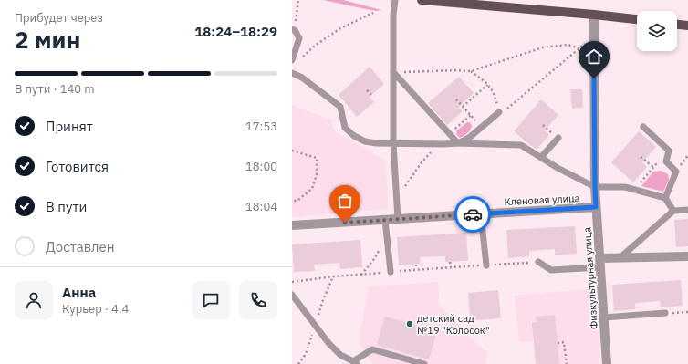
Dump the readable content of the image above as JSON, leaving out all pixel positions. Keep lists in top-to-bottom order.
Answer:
{
  "streets": {
    "street": ["Кленовая улица", "Физкультурная улица"]
  },
  "crossings": [
    ["Кленовая улица", "Физкультурная улица"]
  ],
  "places": ["детский сад №19 \"Колосок\""],
  "page": {
    "heading": ["2 мин", "Прибудет через", "18:24–18:29"],
    "panel": ["Анна", "Курьер · 4.4"],
    "bar": "В пути · 140 m",
    "list": [
      ["Принят", "17:53"],
      ["Готовится", "18:00"],
      ["В пути", "18:04"],
      "Доставлен"
    ]
  }
}
